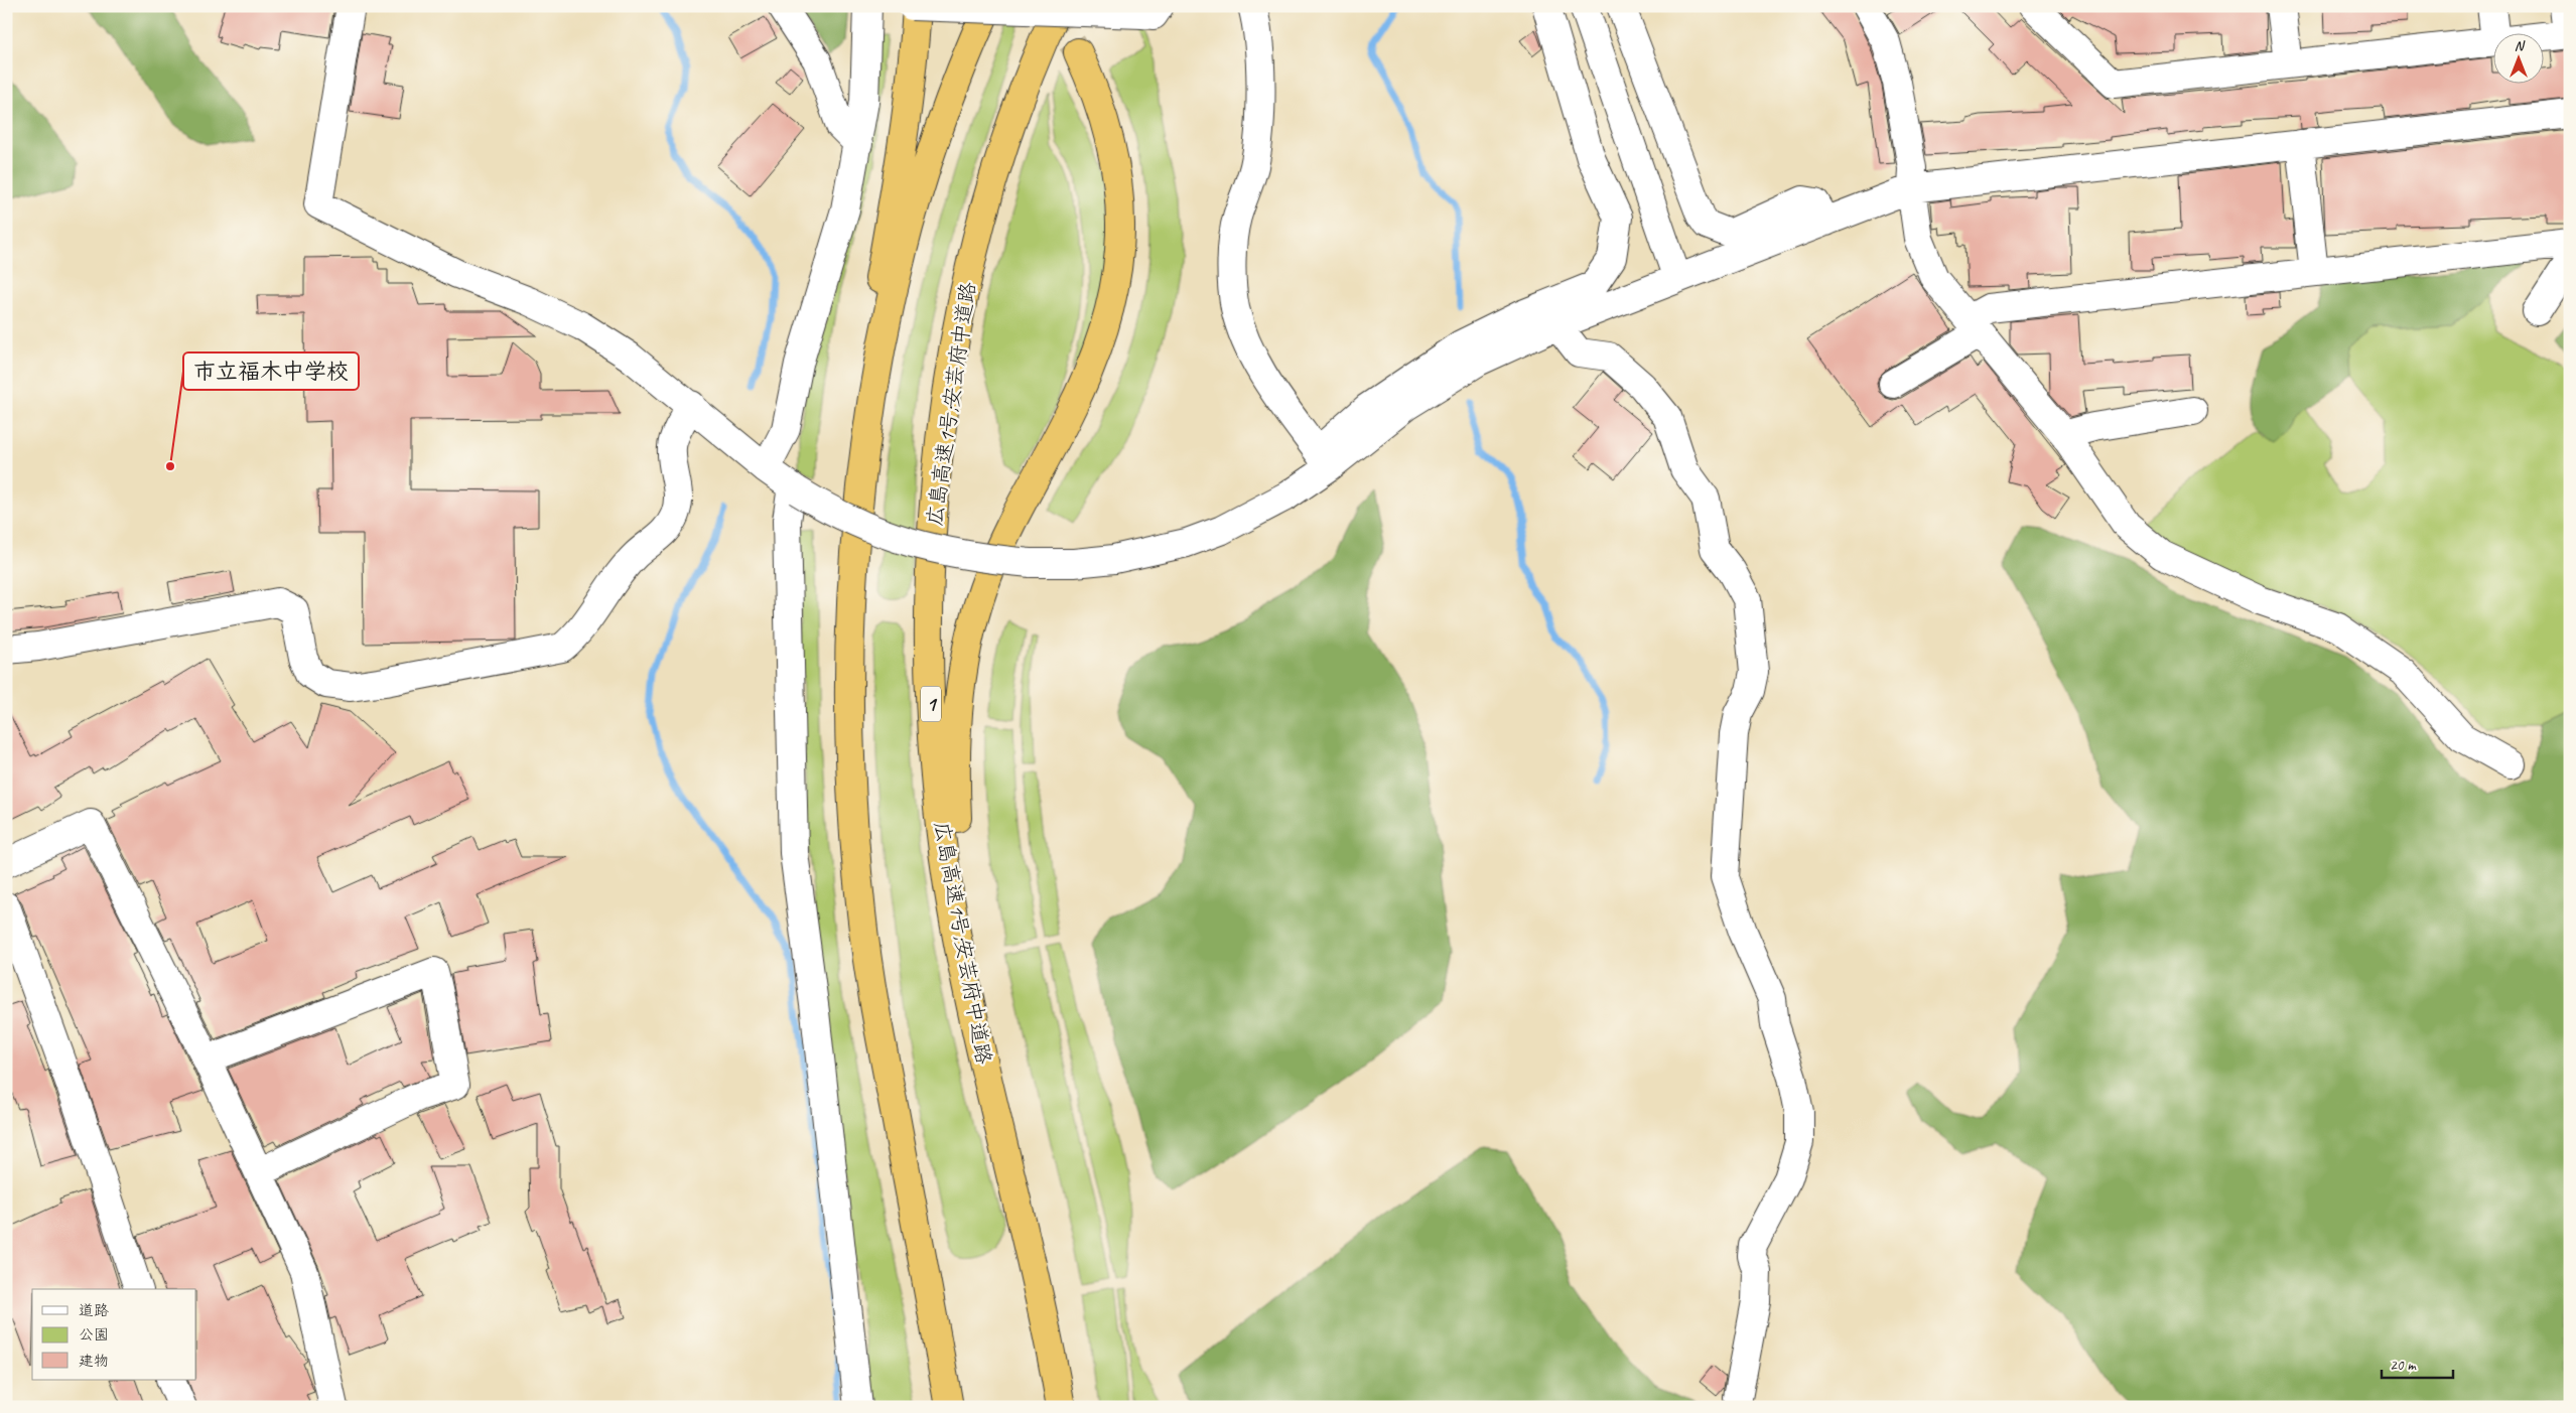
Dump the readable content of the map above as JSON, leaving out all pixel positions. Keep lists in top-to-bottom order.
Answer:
{
  "streets": {
    "highway": ["広島高速1号;安芸府中道路", "1"]
  },
  "places": ["市立福木中学校"],
  "legend": ["道路", "公園", "建物"],
  "scale_bar": "20 m",
  "north": "top"
}
